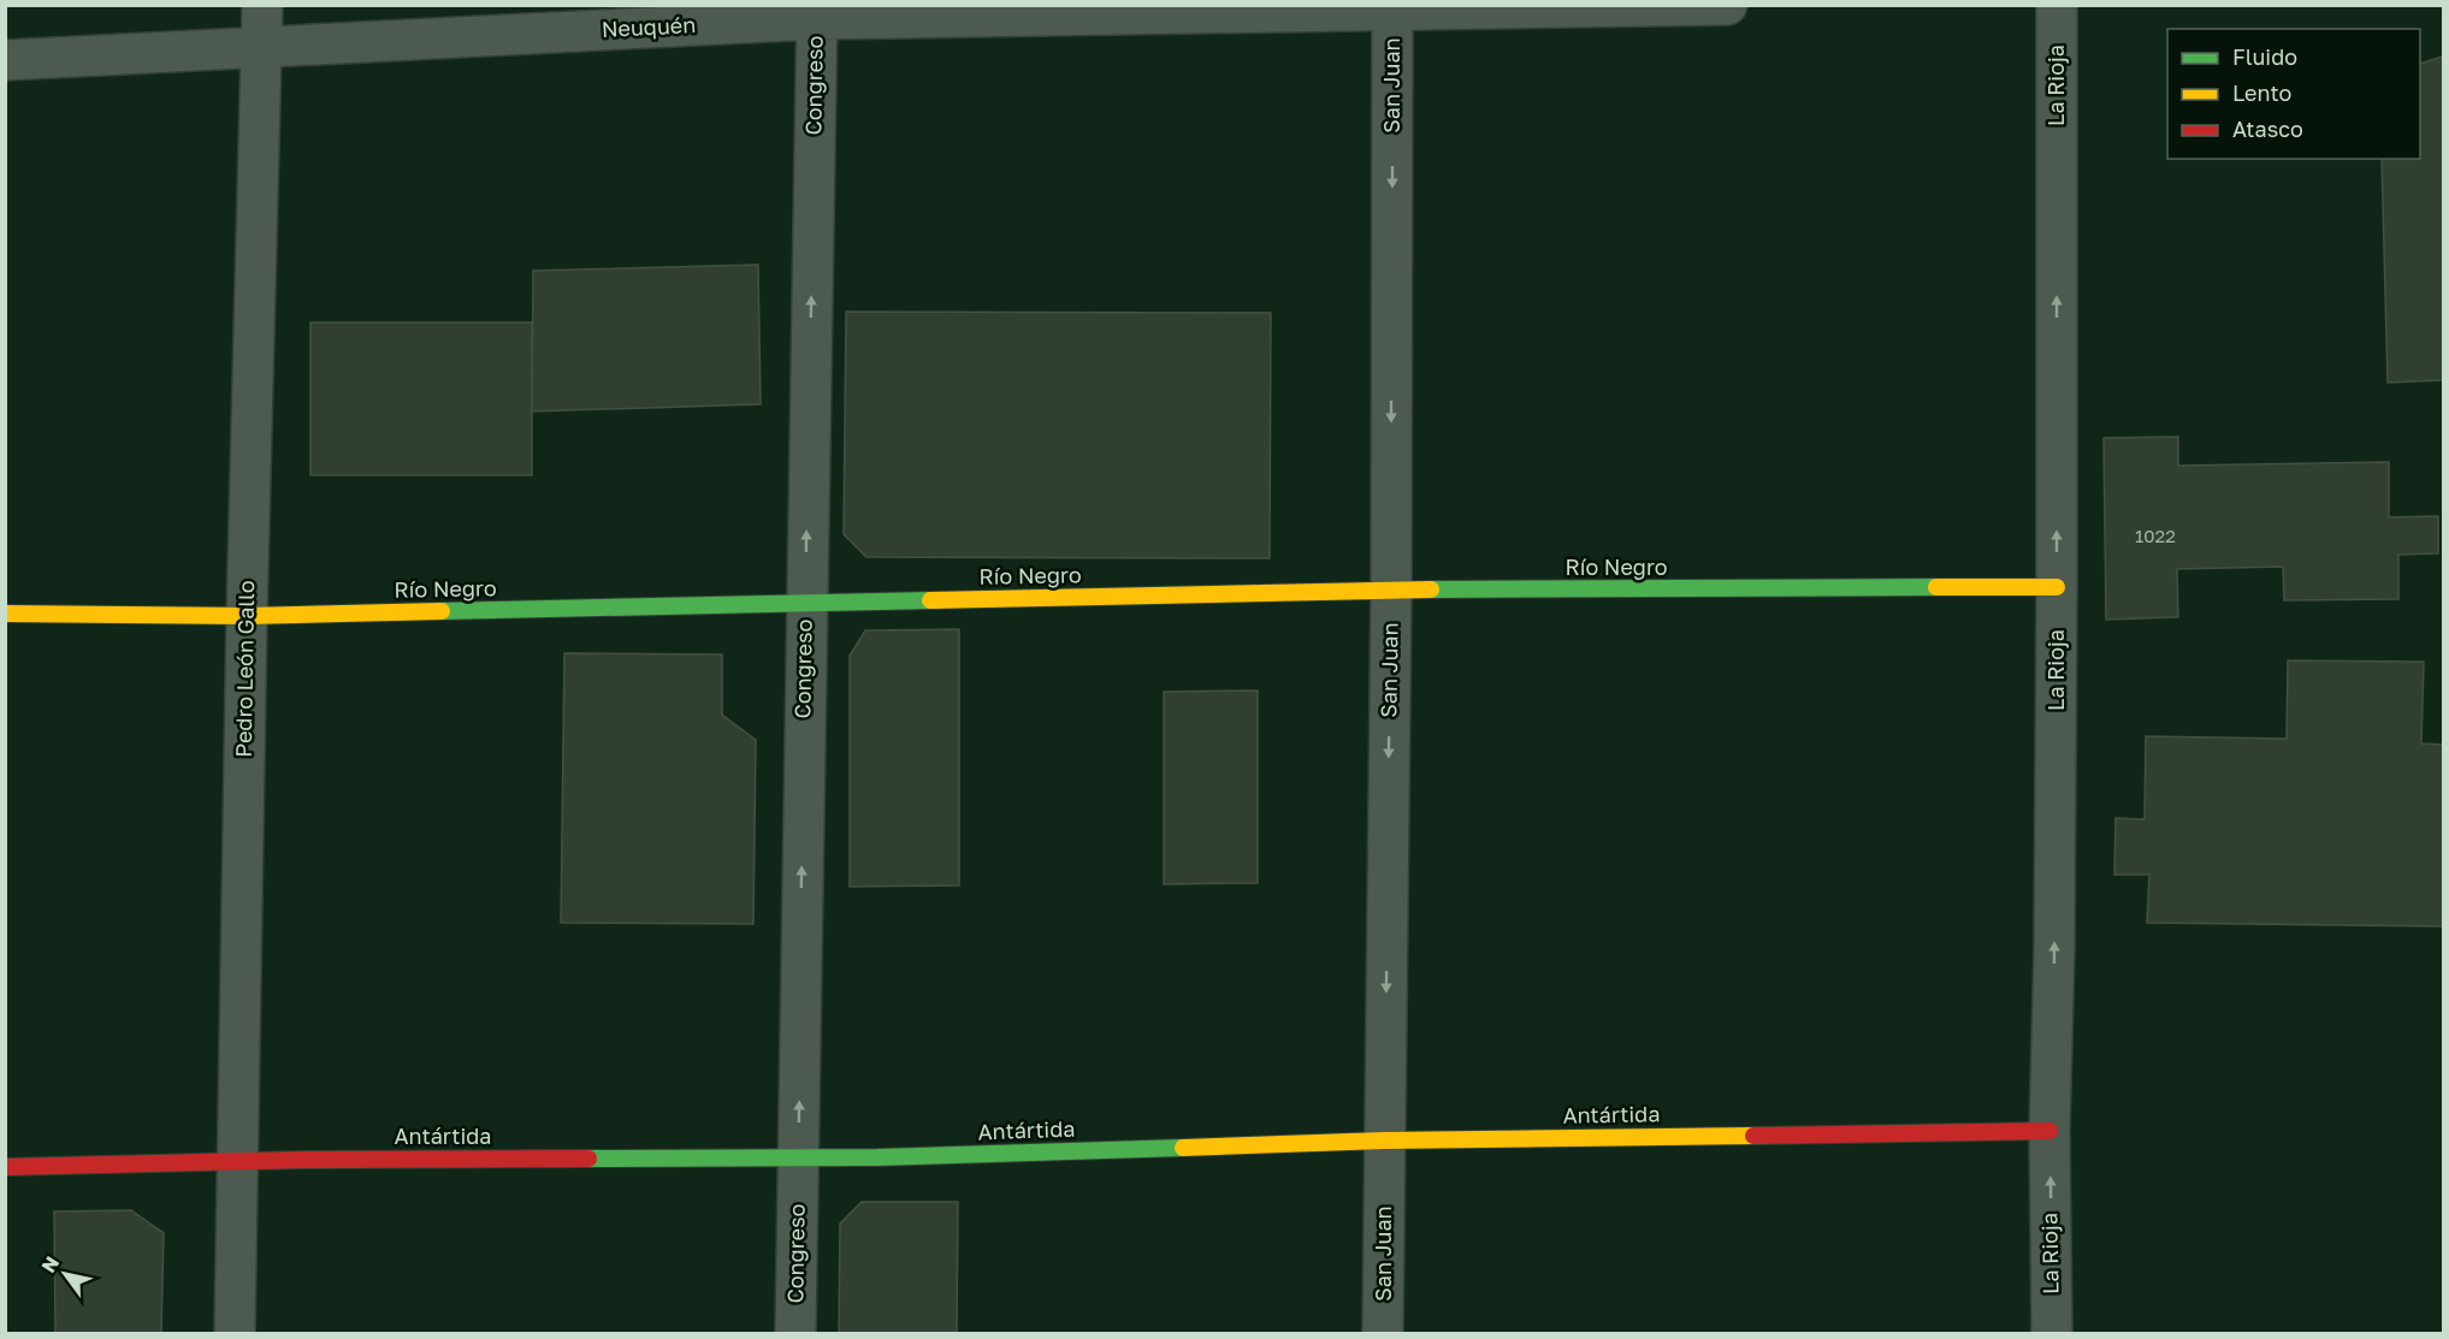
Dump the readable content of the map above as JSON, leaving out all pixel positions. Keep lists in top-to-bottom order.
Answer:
{
  "streets": {
    "street": [
      "Neuquén",
      "Congreso",
      "San Juan",
      "La Rioja",
      "Río Negro",
      "Pedro León Gallo",
      "Antártida"
    ]
  },
  "crossings": [
    ["Neuquén", "Congreso"],
    ["Neuquén", "San Juan"],
    ["Neuquén", "Pedro León Gallo"],
    ["Congreso", "Río Negro"],
    ["Congreso", "Antártida"],
    ["San Juan", "Río Negro"],
    ["San Juan", "Antártida"],
    ["La Rioja", "Río Negro"],
    ["La Rioja", "Antártida"],
    ["Río Negro", "Pedro León Gallo"],
    ["Pedro León Gallo", "Antártida"]
  ],
  "one_way": ["Congreso", "San Juan", "La Rioja"],
  "house_numbers": ["1022"],
  "legend": ["Fluido", "Lento", "Atasco"],
  "north": "top left"
}
